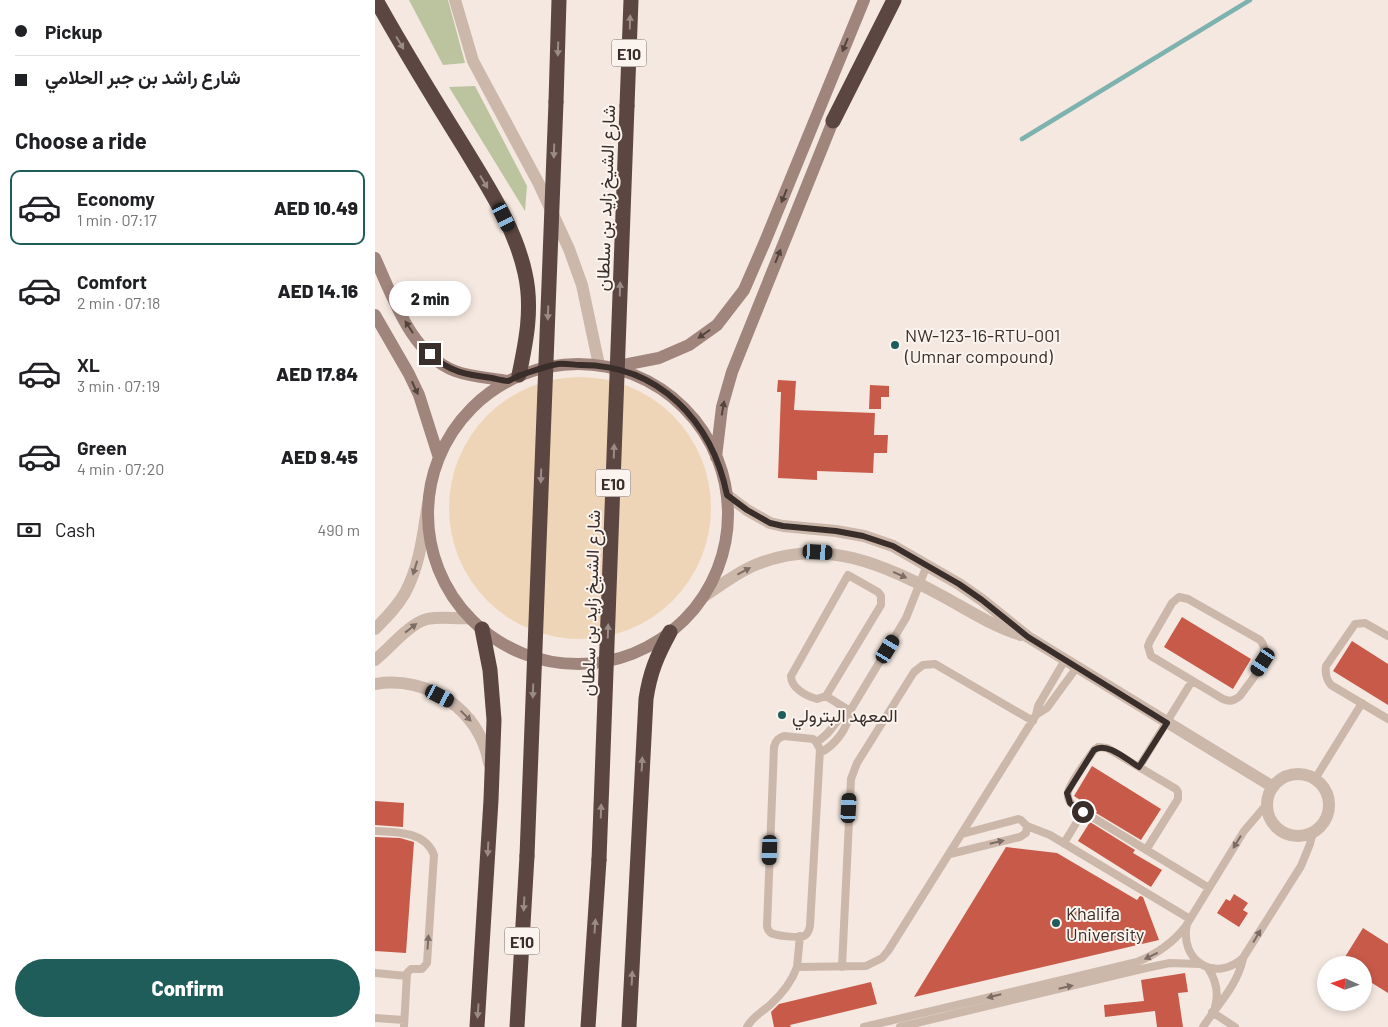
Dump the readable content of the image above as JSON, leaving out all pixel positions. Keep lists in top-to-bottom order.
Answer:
{
  "streets": {
    "highway": ["E10", "شارع الشيخ زايد بن سلطان"]
  },
  "places": ["NW-123-16-RTU-001 (Umnar compound)", "المعهد البترولي", "Khalifa University"],
  "north": "left",
  "page": {
    "banner": ["Pickup", "شارع راشد بن جبر الحلامي"],
    "heading": "Choose a ride",
    "list": [
      {
        "name": "Economy",
        "note": "1 min · 07:17",
        "value": "AED 10.49"
      },
      {
        "name": "Comfort",
        "note": "2 min · 07:18",
        "value": "AED 14.16"
      },
      {
        "name": "XL",
        "note": "3 min · 07:19",
        "value": "AED 17.84"
      },
      {
        "name": "Green",
        "note": "4 min · 07:20",
        "value": "AED 9.45"
      }
    ],
    "bubble": "2 min",
    "pay": ["Cash", "490 m"],
    "buttons": "Confirm"
  }
}
